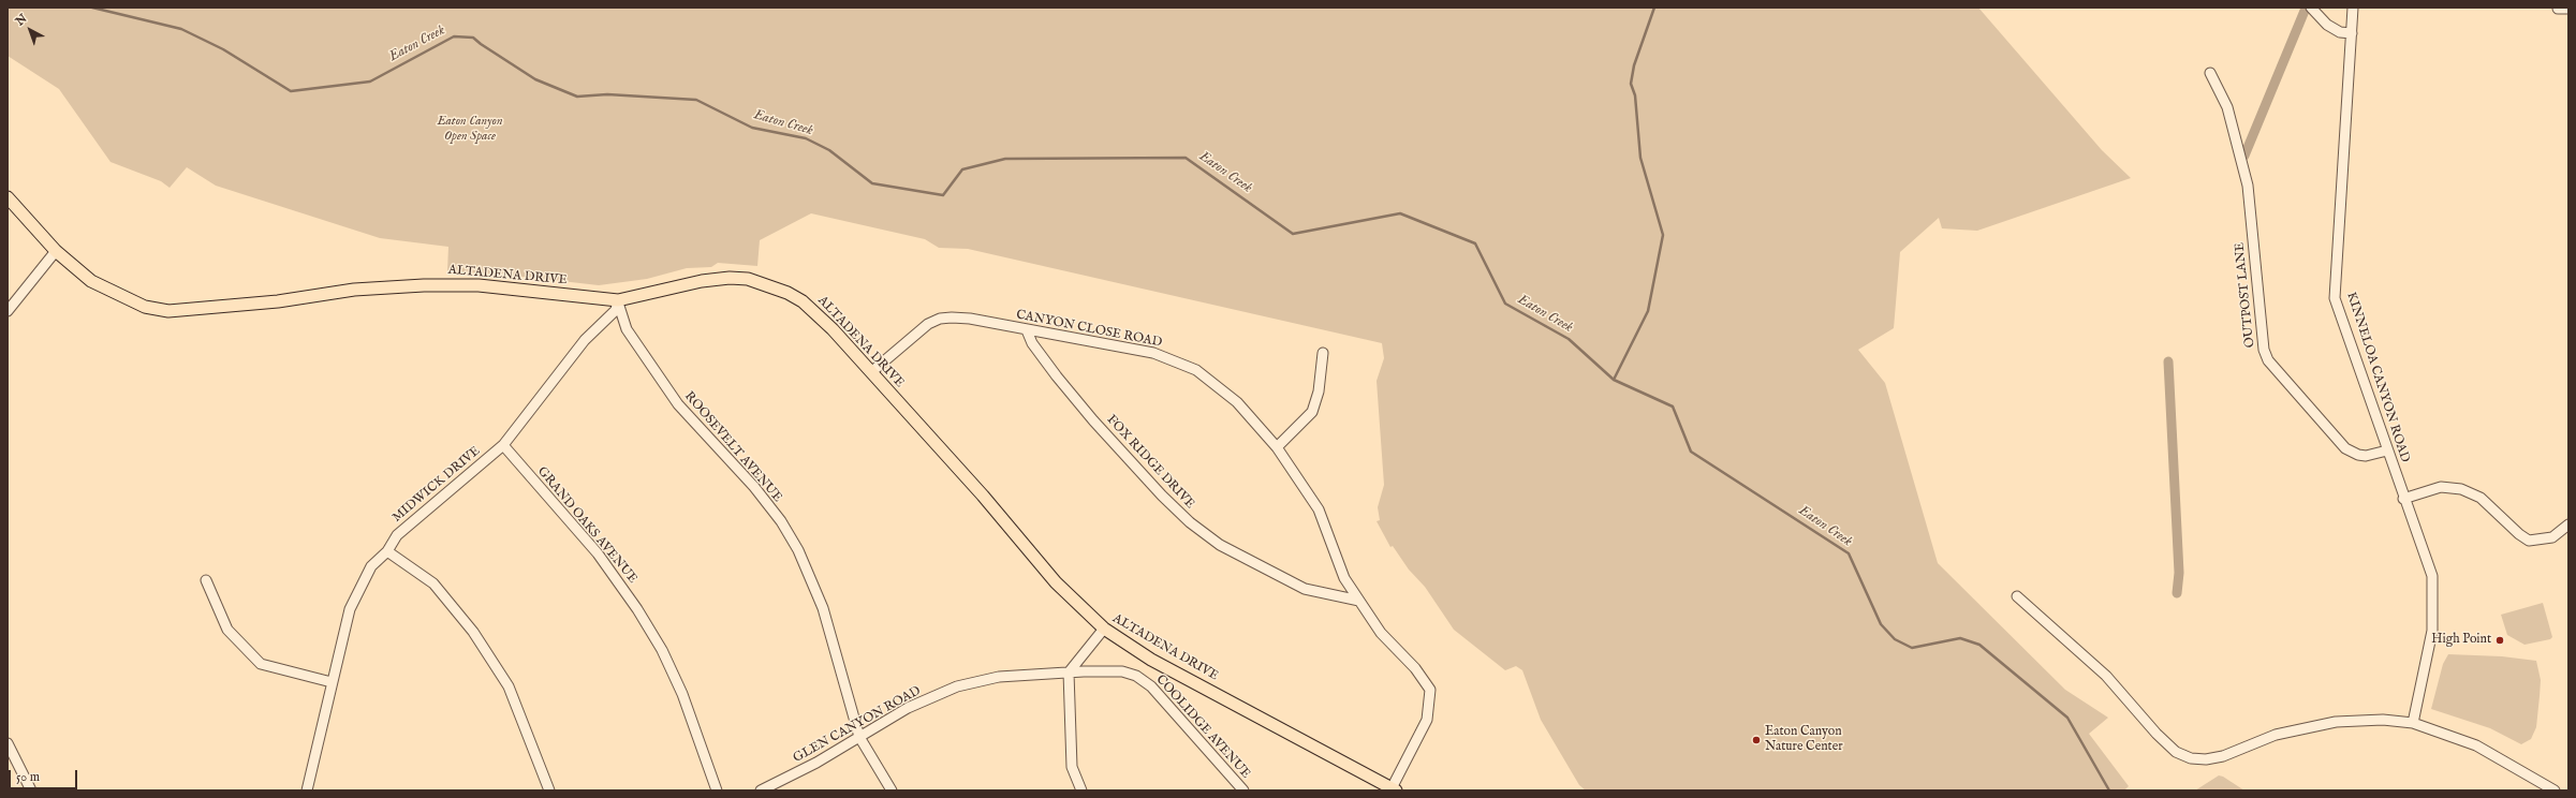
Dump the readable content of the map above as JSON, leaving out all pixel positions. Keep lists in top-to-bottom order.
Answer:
{
  "streets": {
    "main road": ["ALTADENA DRIVE"],
    "street": [
      "OUTPOST LANE",
      "CANYON CLOSE ROAD",
      "KINNELOA CANYON ROAD",
      "ROOSEVELT AVENUE",
      "FOX RIDGE DRIVE",
      "MIDWICK DRIVE",
      "GRAND OAKS AVENUE",
      "GLEN CANYON ROAD",
      "COOLIDGE AVENUE"
    ]
  },
  "crossings": [
    ["ALTADENA DRIVE", "CANYON CLOSE ROAD"],
    ["ALTADENA DRIVE", "ROOSEVELT AVENUE"],
    ["ALTADENA DRIVE", "MIDWICK DRIVE"],
    ["OUTPOST LANE", "KINNELOA CANYON ROAD"],
    ["CANYON CLOSE ROAD", "FOX RIDGE DRIVE"],
    ["ROOSEVELT AVENUE", "MIDWICK DRIVE"],
    ["ROOSEVELT AVENUE", "GLEN CANYON ROAD"],
    ["MIDWICK DRIVE", "GRAND OAKS AVENUE"],
    ["GLEN CANYON ROAD", "COOLIDGE AVENUE"]
  ],
  "water": ["Eaton Creek"],
  "parks": ["Eaton Canyon Open Space"],
  "places": ["High Point", "Eaton Canyon Nature Center"],
  "scale_bar": "50 m",
  "north": "top left"
}
